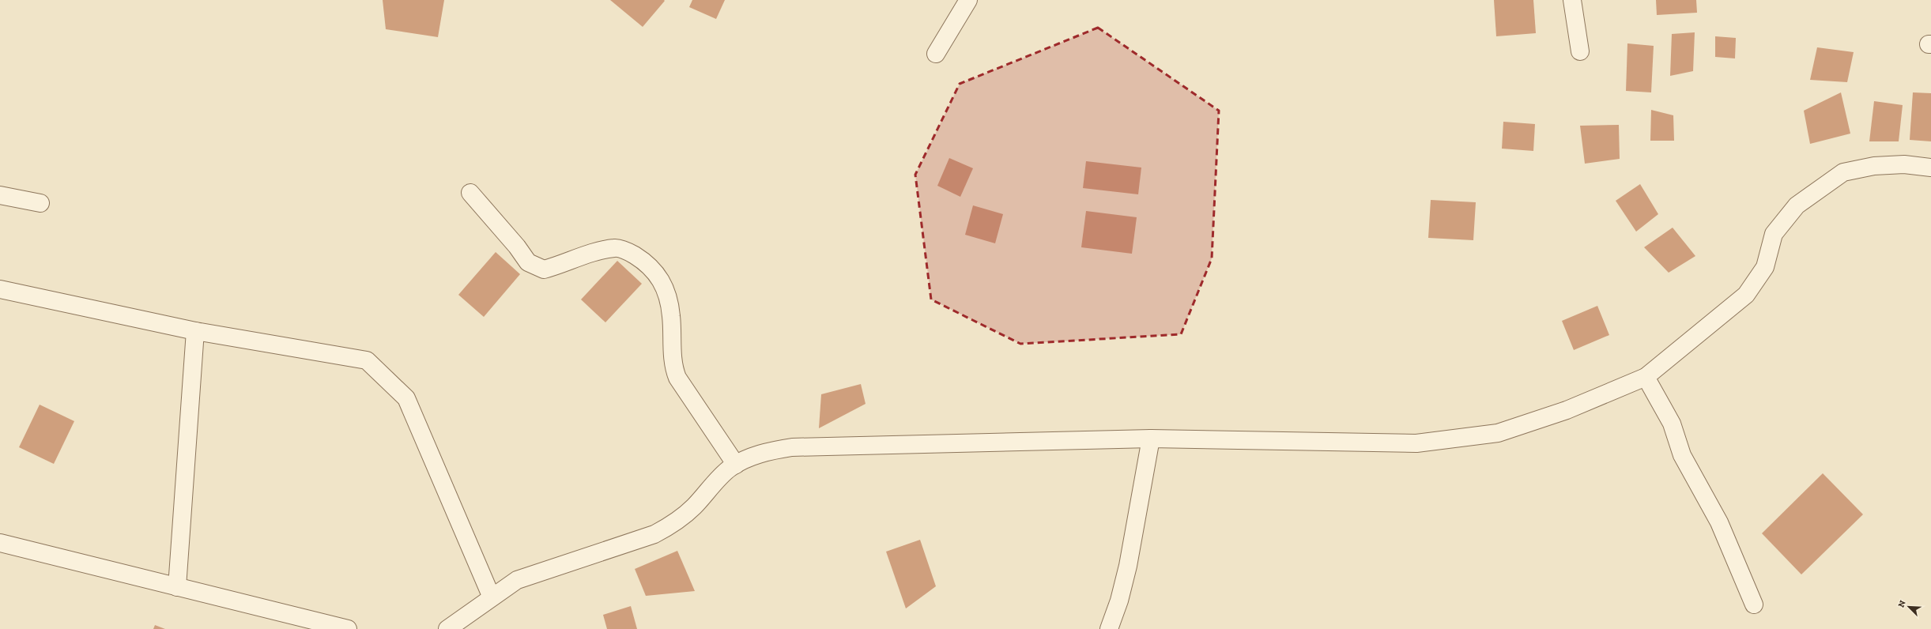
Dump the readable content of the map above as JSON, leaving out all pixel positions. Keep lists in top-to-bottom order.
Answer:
{
  "north": "top left"
}
